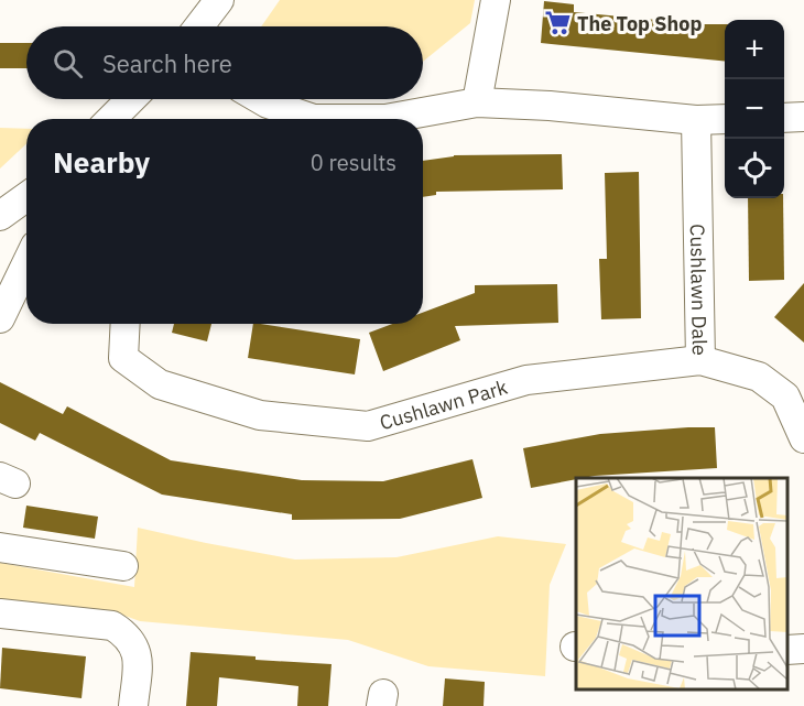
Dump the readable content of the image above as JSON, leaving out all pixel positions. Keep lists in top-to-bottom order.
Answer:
{
  "streets": {
    "street": ["Cushlawn Dale", "Cushlawn Park"]
  },
  "crossings": [
    ["Cushlawn Dale", "Cushlawn Park"]
  ],
  "places": {
    "supermarket": ["The Top Shop"]
  },
  "page": {
    "map_buttons": ["+", "−"],
    "search": "Search here",
    "heading": ["Nearby", "0 results"]
  }
}
